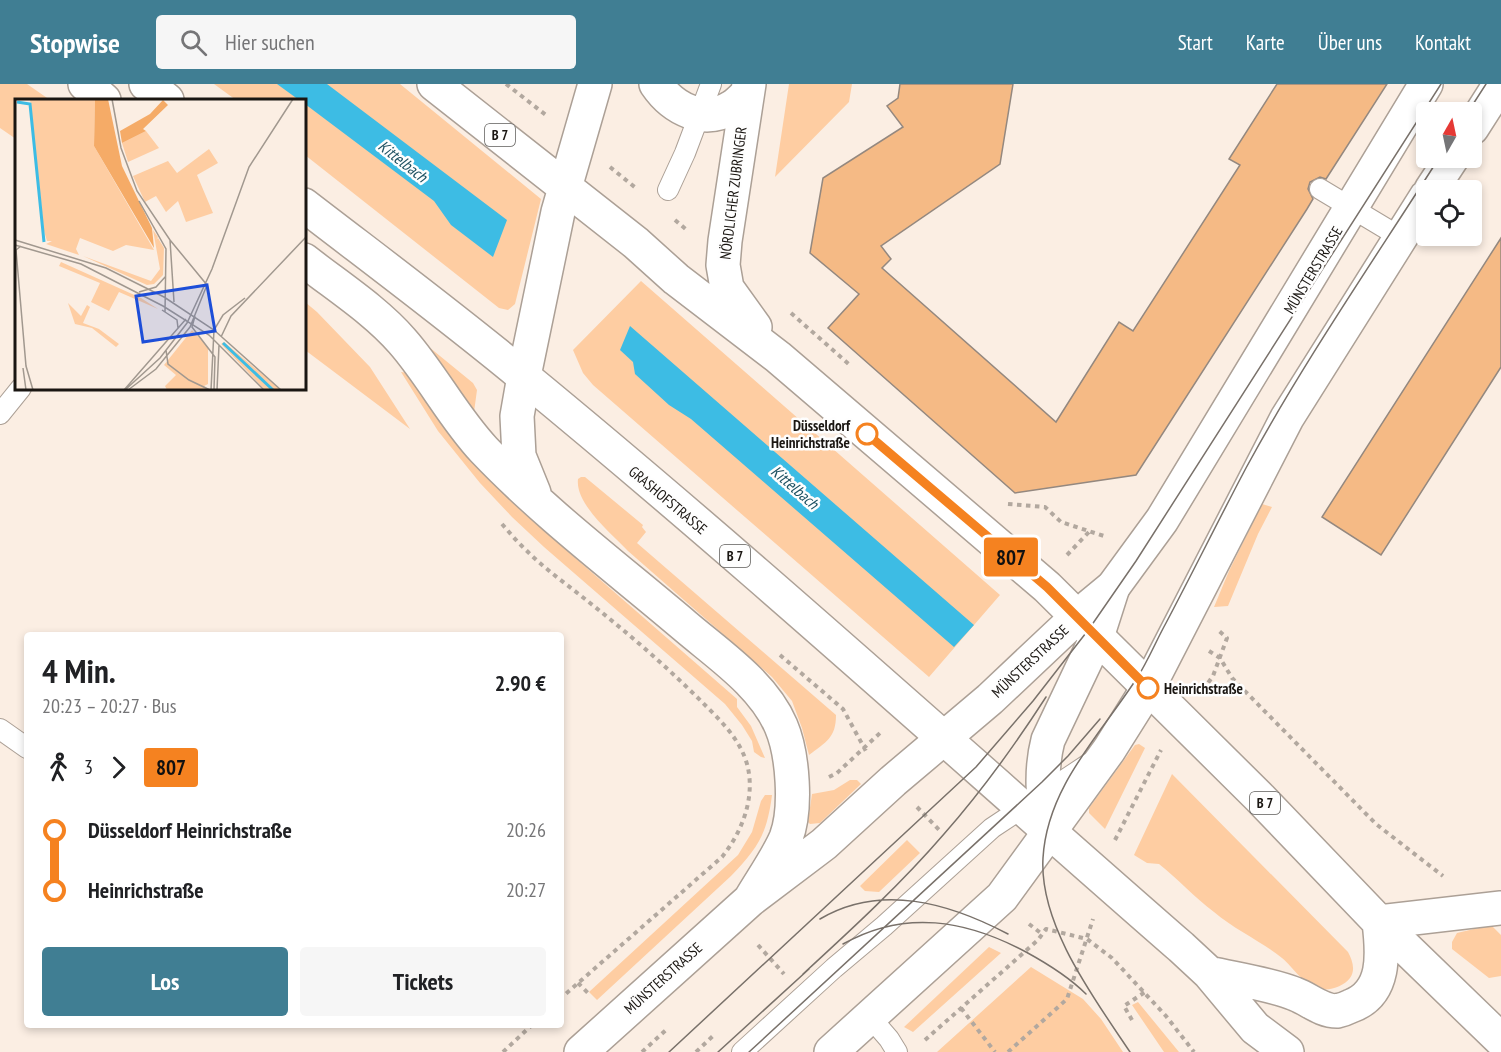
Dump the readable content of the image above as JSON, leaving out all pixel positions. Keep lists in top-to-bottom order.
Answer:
{
  "streets": {
    "main road": [
      "B 7",
      "NÖRDLICHER ZUBRINGER",
      "MÜNSTERSTRASSE",
      "GRASHOFSTRASSE"
    ]
  },
  "crossings": [
    ["B 7", "NÖRDLICHER ZUBRINGER"],
    ["B 7", "MÜNSTERSTRASSE"],
    ["B 7", "GRASHOFSTRASSE"],
    ["MÜNSTERSTRASSE", "GRASHOFSTRASSE"]
  ],
  "water": ["Kittelbach"],
  "places": ["Düsseldorf Heinrichstraße", "Heinrichstraße"],
  "lines": ["bus line 807"],
  "north": "top",
  "page": {
    "header": "Stopwise",
    "search": "Hier suchen",
    "nav": [
      "Start",
      "Karte",
      "Über uns",
      "Kontakt"
    ],
    "on_map": "807",
    "heading": ["4 Min.", "20:23 – 20:27 · Bus", "2.90 €"],
    "legs": ["3", "807"],
    "list": [
      {
        "name": "Düsseldorf Heinrichstraße",
        "value": "20:26"
      },
      {
        "name": "Heinrichstraße",
        "value": "20:27"
      }
    ],
    "buttons": ["Los", "Tickets"]
  }
}
